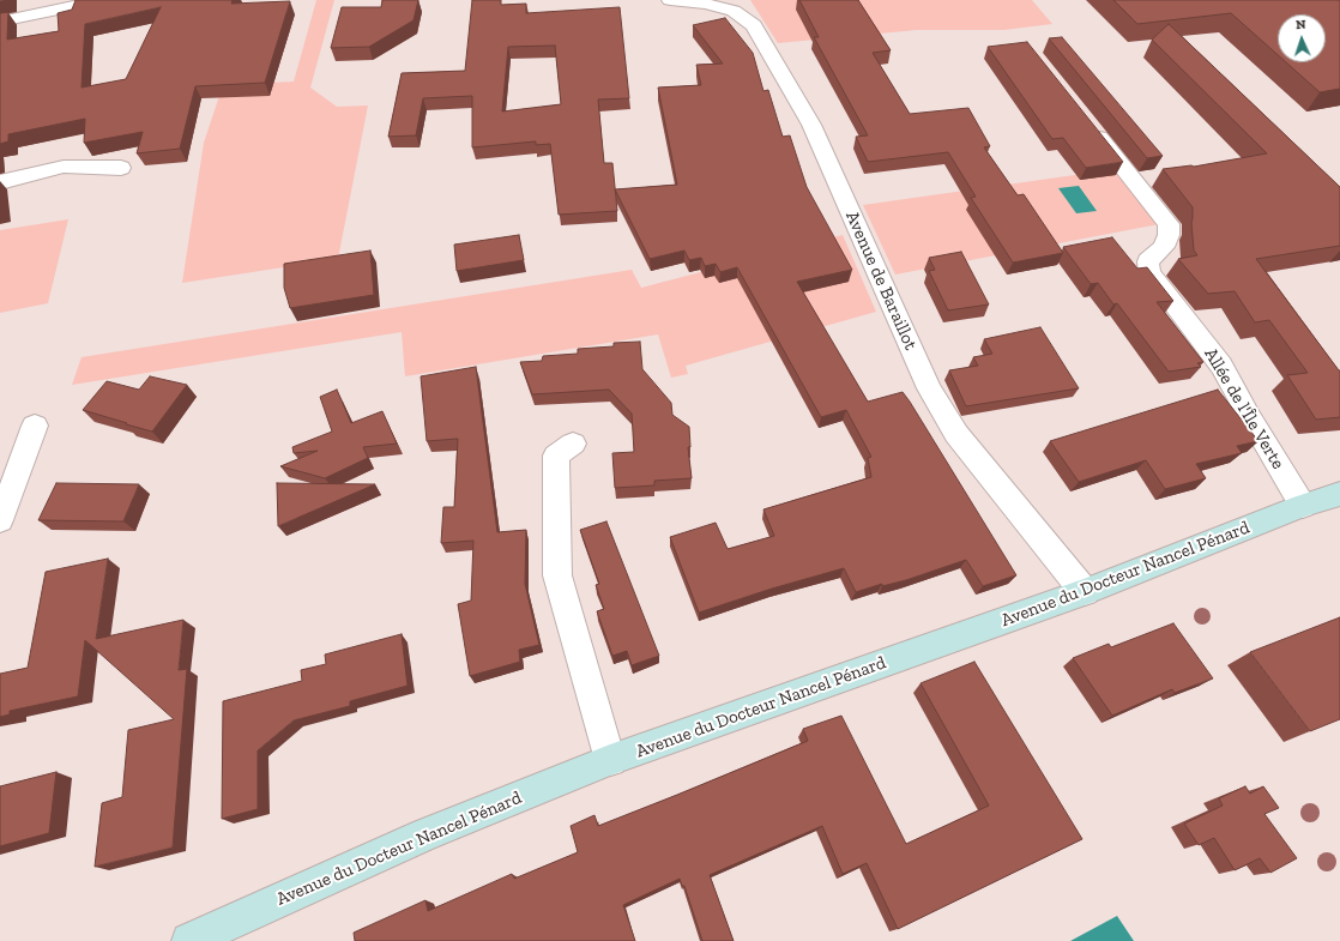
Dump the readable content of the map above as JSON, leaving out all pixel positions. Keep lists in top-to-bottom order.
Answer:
{
  "streets": {
    "main road": ["Avenue du Docteur Nancel Pénard"],
    "street": ["Avenue de Baraillot", "Allée de l'Île Verte"]
  },
  "crossings": [
    ["Avenue de Baraillot", "Avenue du Docteur Nancel Pénard"],
    ["Allée de l'Île Verte", "Avenue du Docteur Nancel Pénard"]
  ],
  "north": "top"
}
